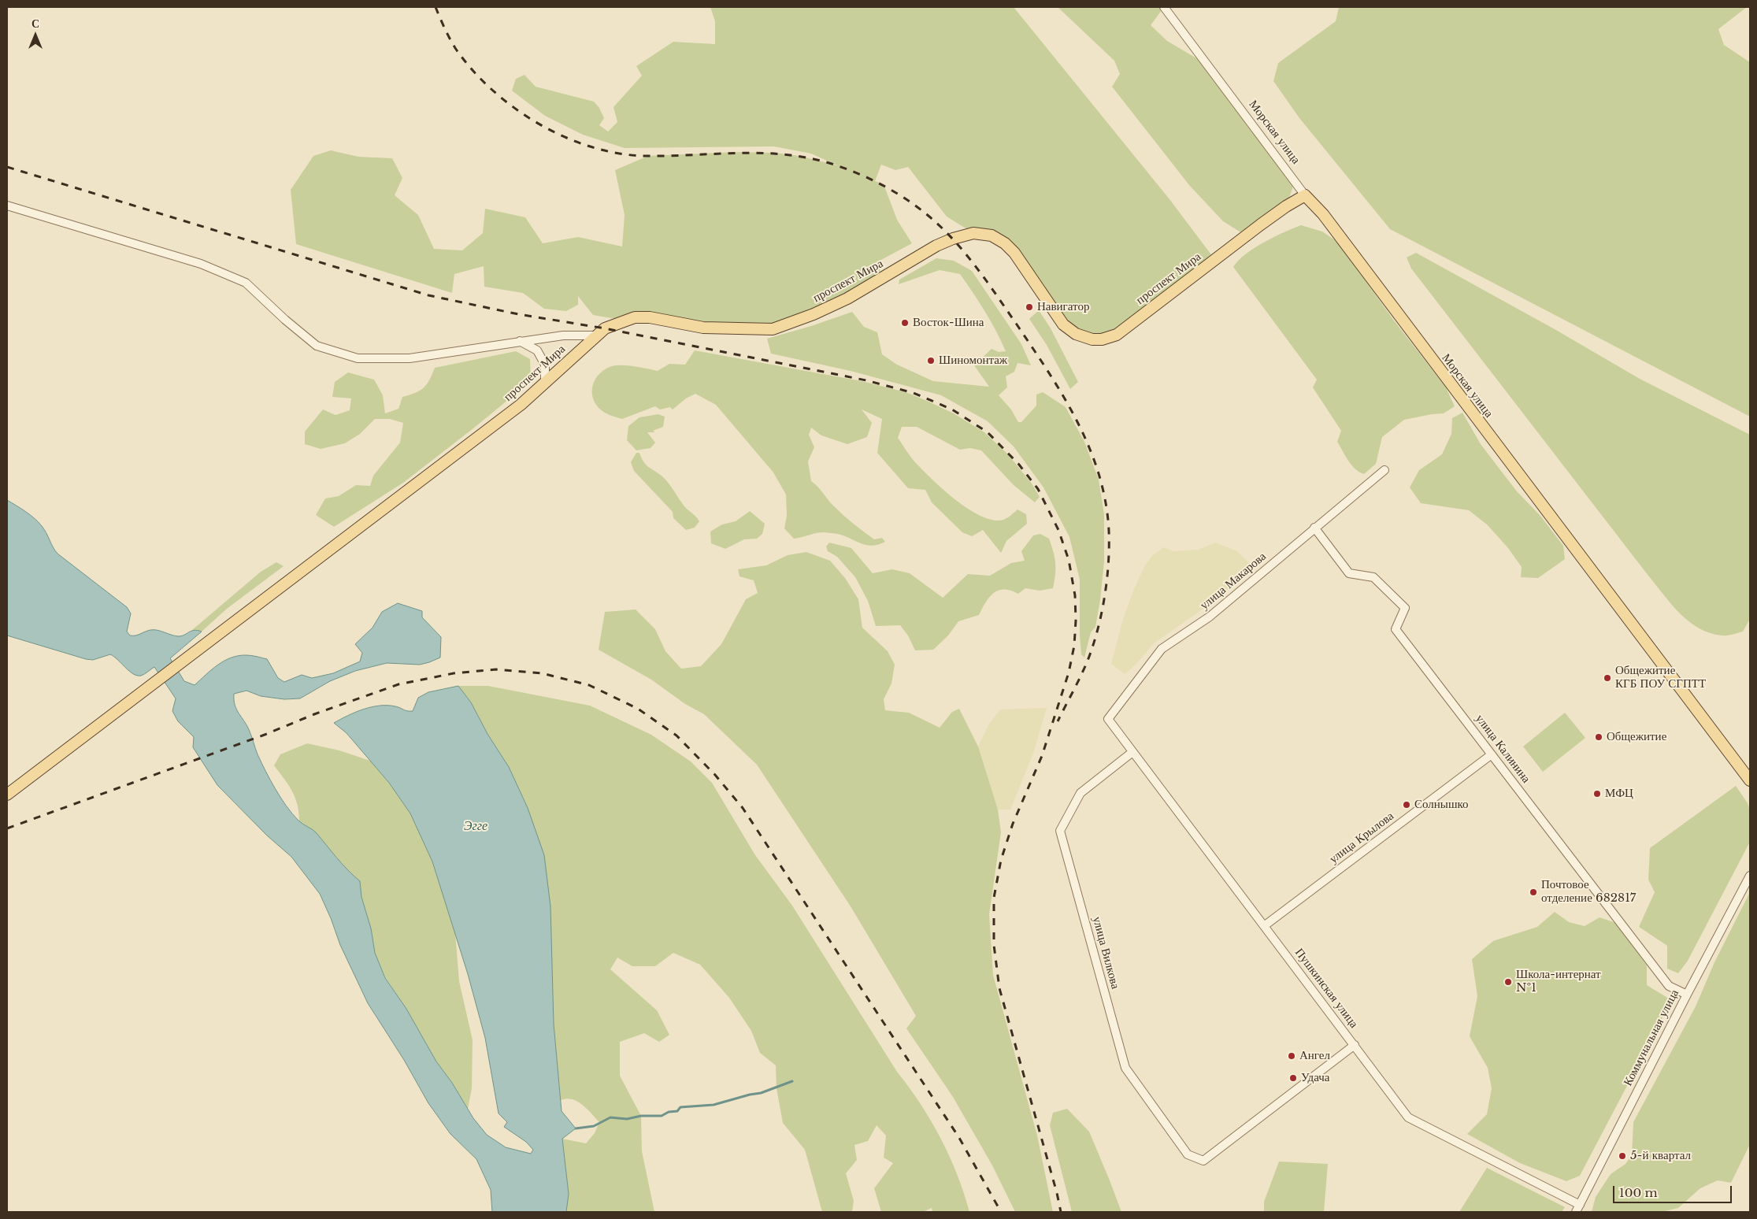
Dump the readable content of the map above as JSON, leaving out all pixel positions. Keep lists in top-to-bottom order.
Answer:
{
  "streets": {
    "main road": ["Морская улица", "проспект Мира"],
    "street": [
      "улица Макарова",
      "улица Калинина",
      "улица Крылова",
      "улица Вилкова",
      "Пушкинская улица",
      "Коммунальная улица"
    ]
  },
  "crossings": [
    ["Морская улица", "проспект Мира"],
    ["улица Макарова", "улица Калинина"],
    ["улица Макарова", "Пушкинская улица"],
    ["улица Калинина", "улица Крылова"],
    ["улица Калинина", "Коммунальная улица"],
    ["улица Крылова", "Пушкинская улица"],
    ["улица Вилкова", "Пушкинская улица"],
    ["Пушкинская улица", "Коммунальная улица"]
  ],
  "water": ["Эгге"],
  "places": [
    "Навигатор",
    "Восток-Шина",
    "Шиномонтаж",
    "Общежитие КГБ ПОУ СГПТТ",
    "Общежитие",
    "МФЦ",
    "Солнышко",
    "Почтовое отделение 682817",
    "Школа-интернат №1",
    "Ангел",
    "Удача",
    "5-й квартал"
  ],
  "scale_bar": "100 m",
  "north": "top"
}
